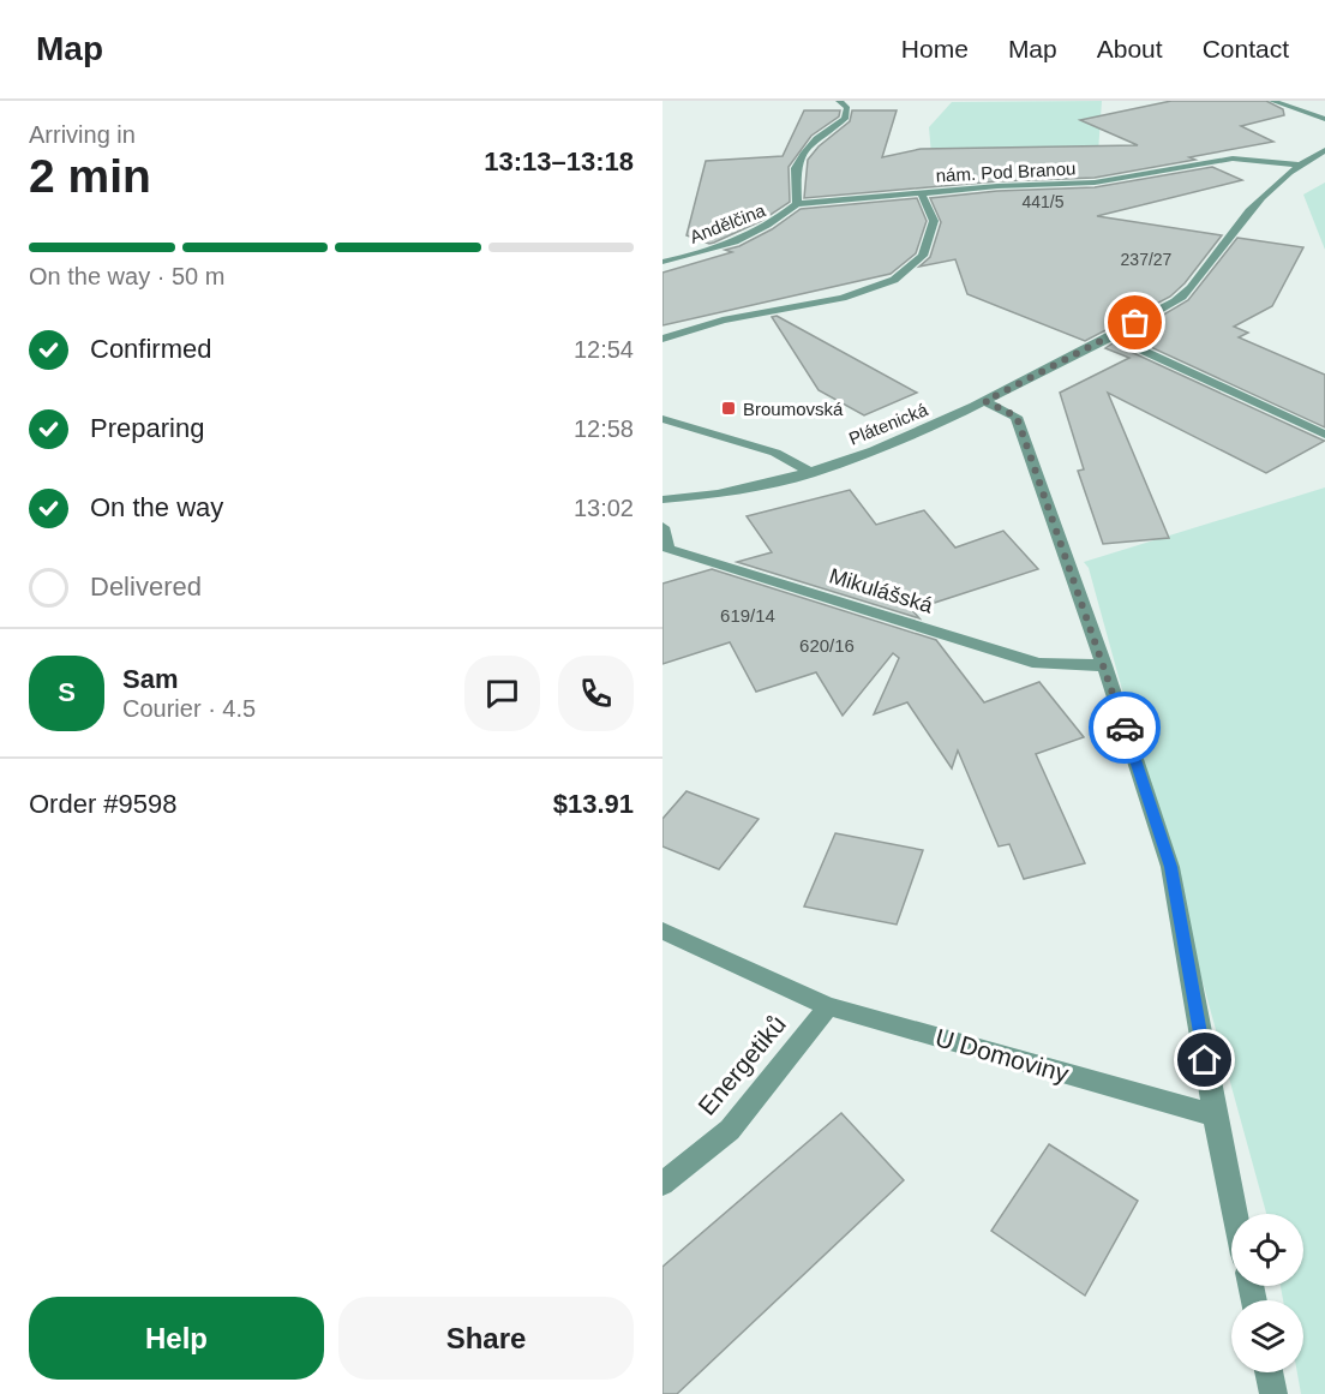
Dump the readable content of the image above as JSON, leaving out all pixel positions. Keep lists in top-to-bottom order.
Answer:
{
  "streets": {
    "street": [
      "nám. Pod Branou",
      "Andělčina",
      "Plátenická",
      "Mikulášská",
      "U Domoviny",
      "Energetiků"
    ]
  },
  "crossings": [
    ["nám. Pod Branou", "Andělčina"],
    ["nám. Pod Branou", "Plátenická"],
    ["U Domoviny", "Energetiků"]
  ],
  "places": {
    "transit": ["Broumovská"]
  },
  "house_numbers": [
    "441/5",
    "237/27",
    "619/14",
    "620/16"
  ],
  "page": {
    "header": "Map",
    "nav": [
      "Home",
      "Map",
      "About",
      "Contact"
    ],
    "heading": ["2 min", "Arriving in", "13:13–13:18"],
    "panel": [
      "Sam",
      "Courier · 4.5",
      "Order #9598",
      "$13.91"
    ],
    "bar": "On the way · 50 m",
    "list": [
      ["Confirmed", "12:54"],
      ["Preparing", "12:58"],
      ["On the way", "13:02"],
      "Delivered"
    ],
    "round": "S",
    "buttons": ["Help", "Share"]
  }
}
